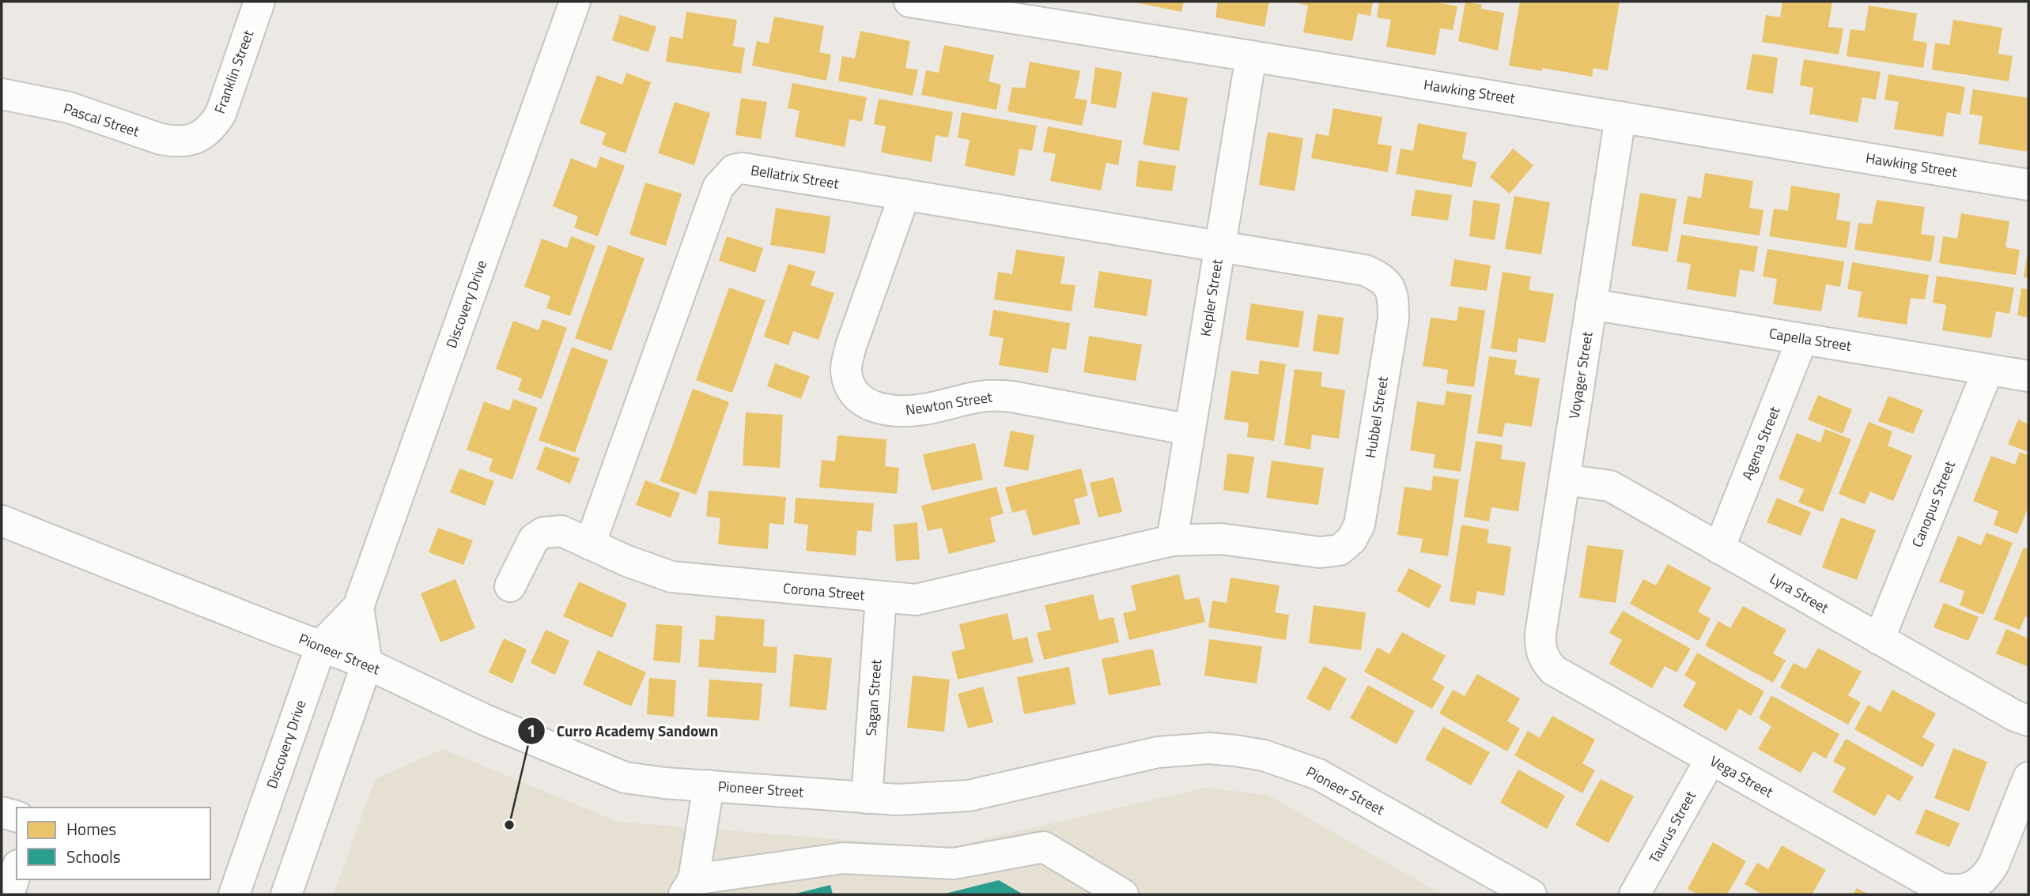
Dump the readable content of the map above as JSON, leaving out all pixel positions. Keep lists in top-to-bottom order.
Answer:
{
  "streets": {
    "street": [
      "Franklin Street",
      "Hawking Street",
      "Pascal Street",
      "Bellatrix Street",
      "Kepler Street",
      "Discovery Drive",
      "Capella Street",
      "Voyager Street",
      "Newton Street",
      "Hubbel Street",
      "Agena Street",
      "Canopus Street",
      "Corona Street",
      "Lyra Street",
      "Pioneer Street",
      "Sagan Street",
      "Vega Street",
      "Taurus Street"
    ]
  },
  "crossings": [
    ["Franklin Street", "Pascal Street"],
    ["Hawking Street", "Kepler Street"],
    ["Hawking Street", "Voyager Street"],
    ["Bellatrix Street", "Kepler Street"],
    ["Bellatrix Street", "Newton Street"],
    ["Bellatrix Street", "Hubbel Street"],
    ["Bellatrix Street", "Corona Street"],
    ["Kepler Street", "Newton Street"],
    ["Kepler Street", "Hubbel Street"],
    ["Kepler Street", "Corona Street"],
    ["Discovery Drive", "Pioneer Street"],
    ["Capella Street", "Voyager Street"],
    ["Capella Street", "Agena Street"],
    ["Capella Street", "Canopus Street"],
    ["Voyager Street", "Lyra Street"],
    ["Voyager Street", "Vega Street"],
    ["Hubbel Street", "Corona Street"],
    ["Agena Street", "Lyra Street"],
    ["Canopus Street", "Lyra Street"],
    ["Corona Street", "Sagan Street"],
    ["Pioneer Street", "Sagan Street"],
    ["Vega Street", "Taurus Street"]
  ],
  "places": ["Curro Academy Sandown"],
  "legend": ["Homes", "Schools"]
}
